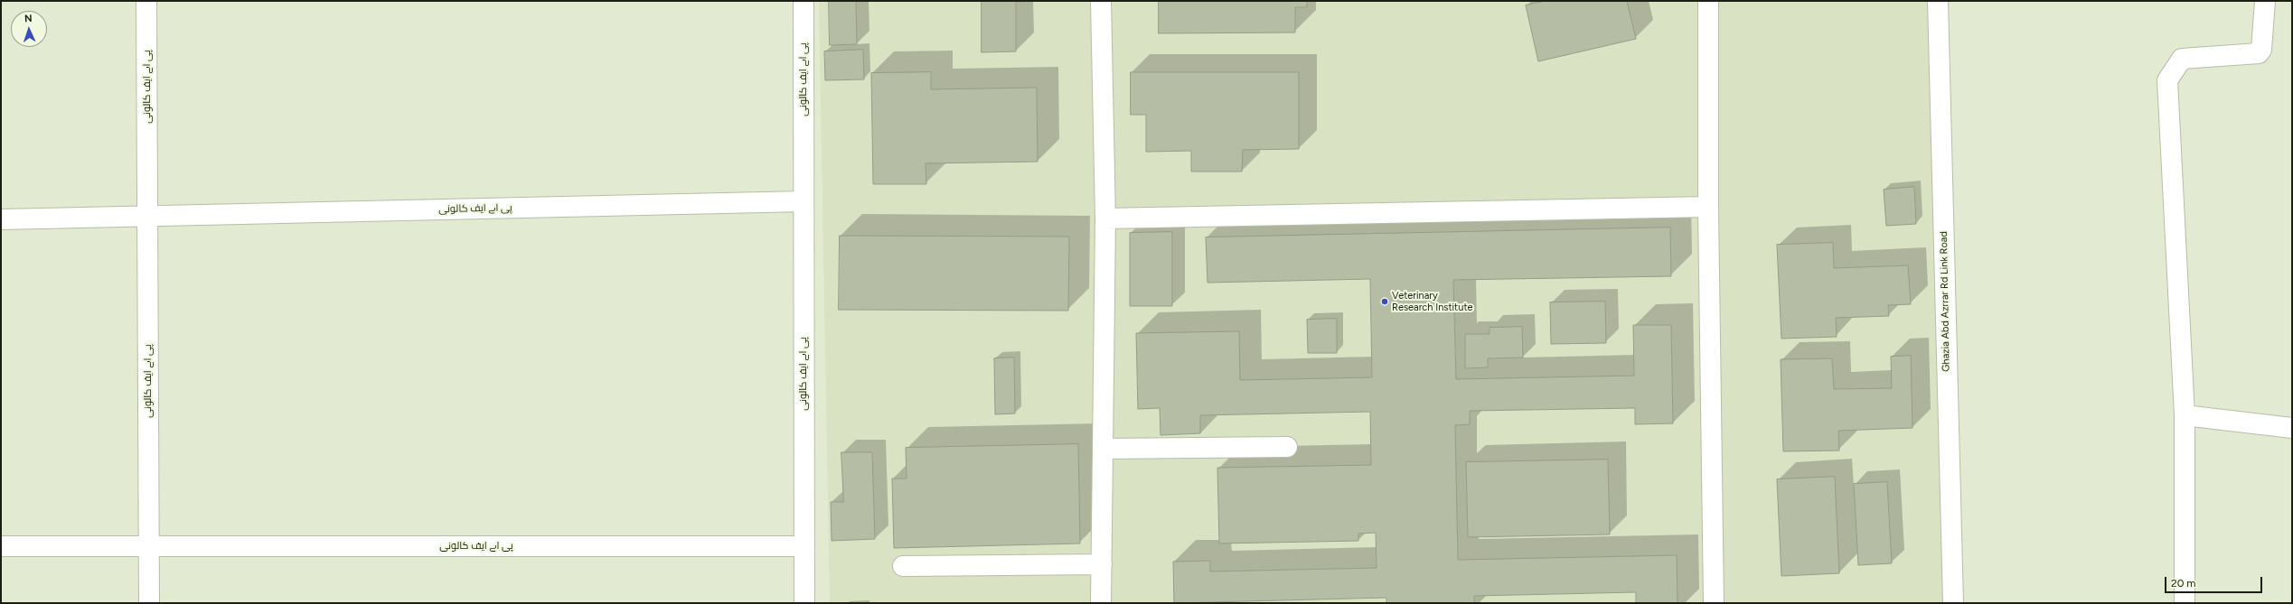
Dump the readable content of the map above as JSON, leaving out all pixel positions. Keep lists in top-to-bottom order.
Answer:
{
  "streets": {
    "street": ["پی اے ایف کالونی", "Ghazia Abd Azrrar Rd Link Road"]
  },
  "places": ["Veterinary Research Institute"],
  "scale_bar": "20 m",
  "north": "top"
}
